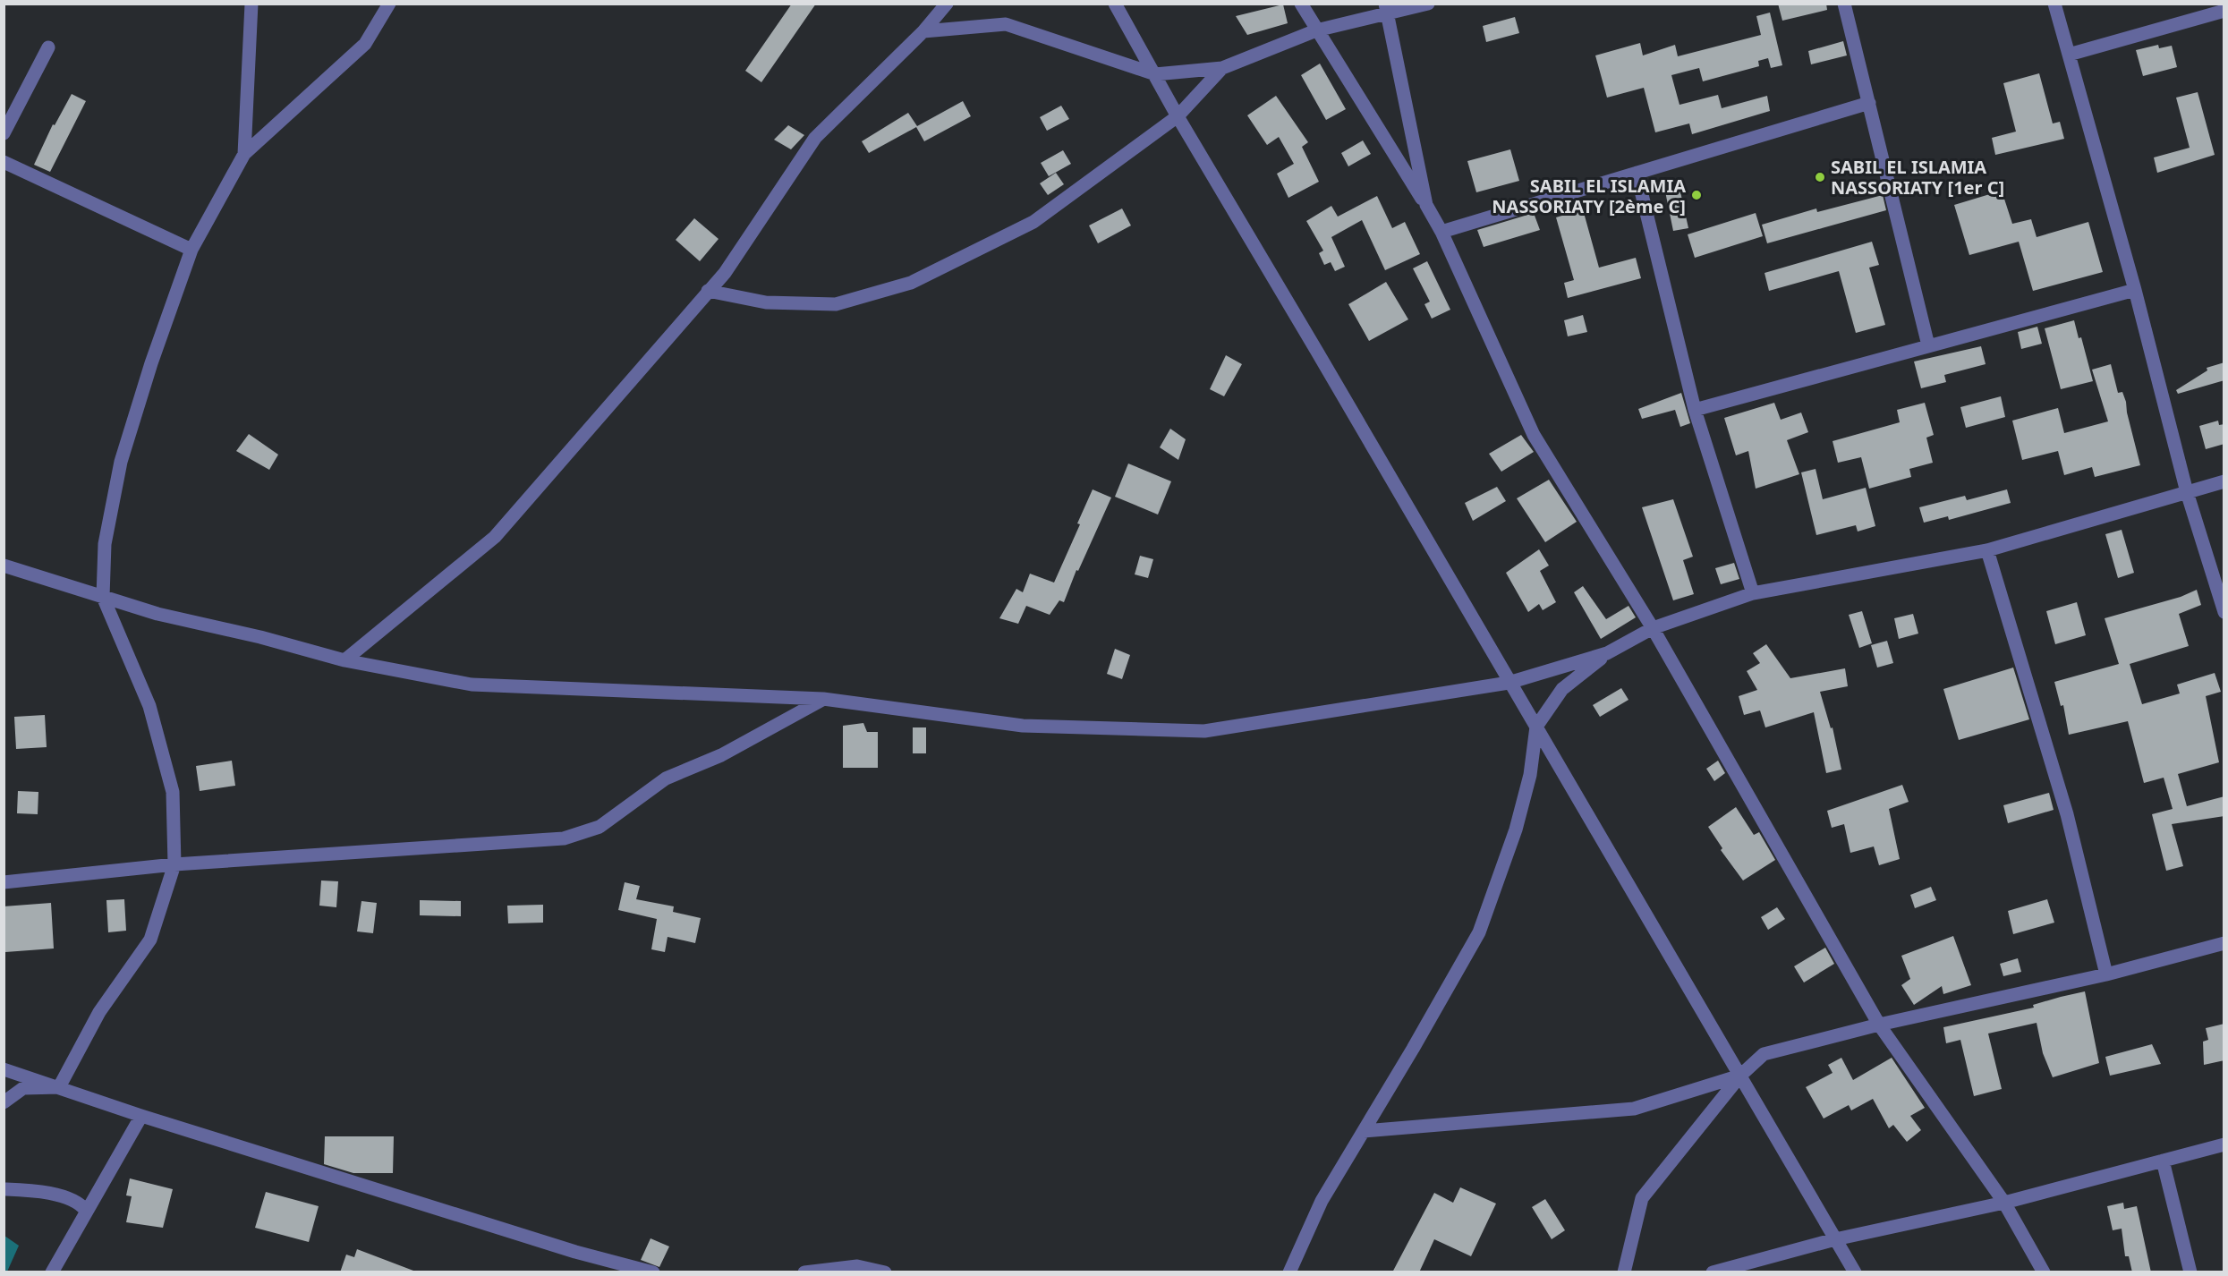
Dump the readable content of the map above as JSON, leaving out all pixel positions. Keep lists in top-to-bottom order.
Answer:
{
  "places": ["SABIL EL ISLAMIA NASSORIATY [1er C]", "SABIL EL ISLAMIA NASSORIATY [2ème C]"]
}
